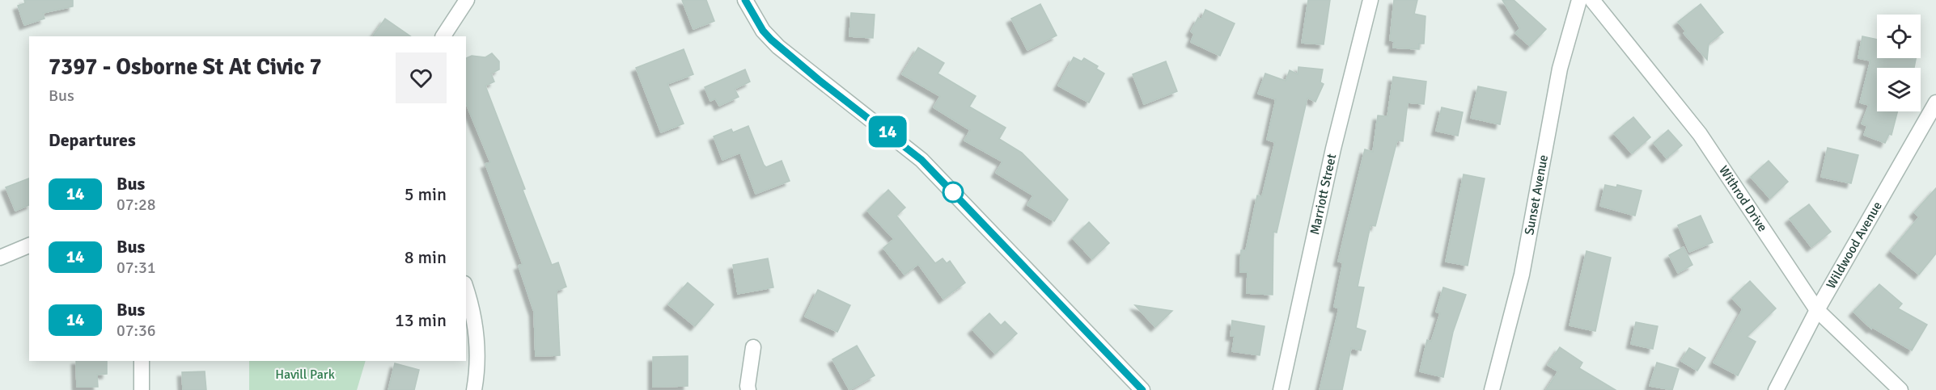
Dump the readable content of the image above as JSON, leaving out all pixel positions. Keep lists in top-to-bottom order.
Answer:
{
  "streets": {
    "street": [
      "Marriott Street",
      "Sunset Avenue",
      "Withrod Drive",
      "Wildwood Avenue"
    ]
  },
  "crossings": [
    ["Withrod Drive", "Wildwood Avenue"]
  ],
  "parks": ["Havill Park"],
  "lines": ["bus line 14"],
  "page": {
    "on_map": "14",
    "heading": [
      ["7397 - Osborne St At Civic 7", "Bus"],
      "Departures"
    ],
    "list": [
      {
        "mark": "14",
        "name": "Bus",
        "note": "07:28",
        "value": "5 min"
      },
      {
        "mark": "14",
        "name": "Bus",
        "note": "07:31",
        "value": "8 min"
      },
      {
        "mark": "14",
        "name": "Bus",
        "note": "07:36",
        "value": "13 min"
      }
    ]
  }
}
